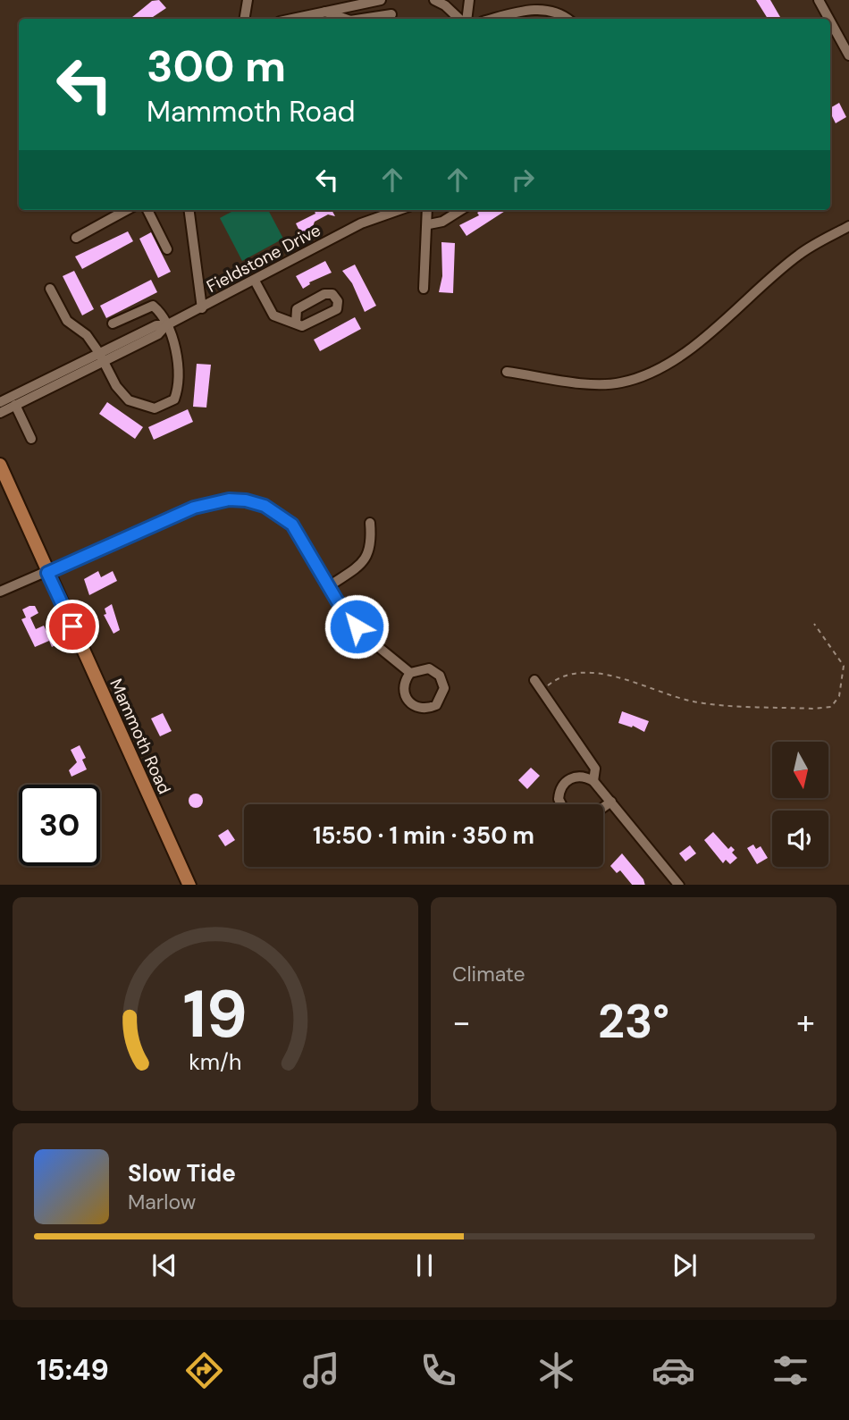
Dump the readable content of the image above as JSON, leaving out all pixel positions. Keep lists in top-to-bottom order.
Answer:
{
  "streets": {
    "main road": ["Mammoth Road"],
    "street": ["Fieldstone Drive"]
  },
  "north": "bottom",
  "page": {
    "turn": ["300 m", "Mammoth Road"],
    "limit": "30",
    "trip": "15:50 · 1 min · 350 m",
    "tile": "Climate",
    "heat": ["−", "23°", "+"],
    "song": ["Slow Tide", "Marlow"],
    "tabs": "15:49",
    "gauge": ["19", "km/h"]
  }
}
